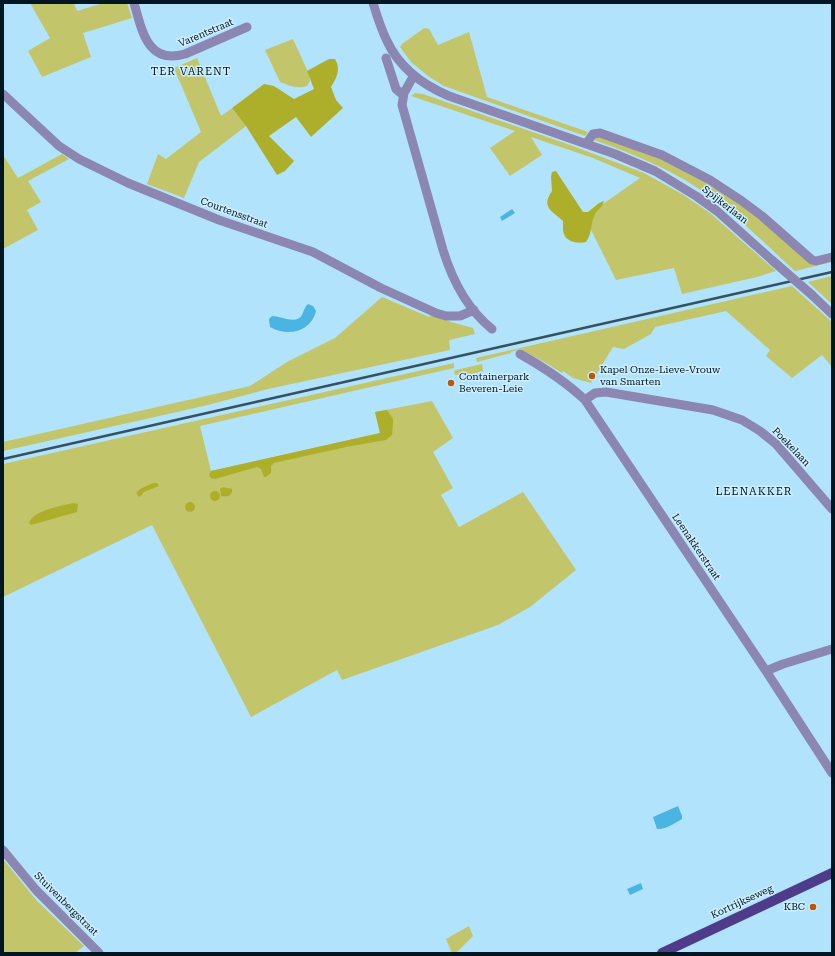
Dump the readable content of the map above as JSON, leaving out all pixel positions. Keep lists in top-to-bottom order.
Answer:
{
  "streets": {
    "main road": ["Kortrijkseweg"],
    "street": [
      "Varentstraat",
      "Spijkerlaan",
      "Courtensstraat",
      "Poekelaan",
      "Leenakkerstraat",
      "Stuivenbergstraat"
    ]
  },
  "crossings": [
    ["Poekelaan", "Leenakkerstraat"]
  ],
  "districts": ["TER VARENT", "LEENAKKER"],
  "places": ["Kapel Onze-Lieve-Vrouw van Smarten", "Containerpark Beveren-Leie", "KBC"]
}
